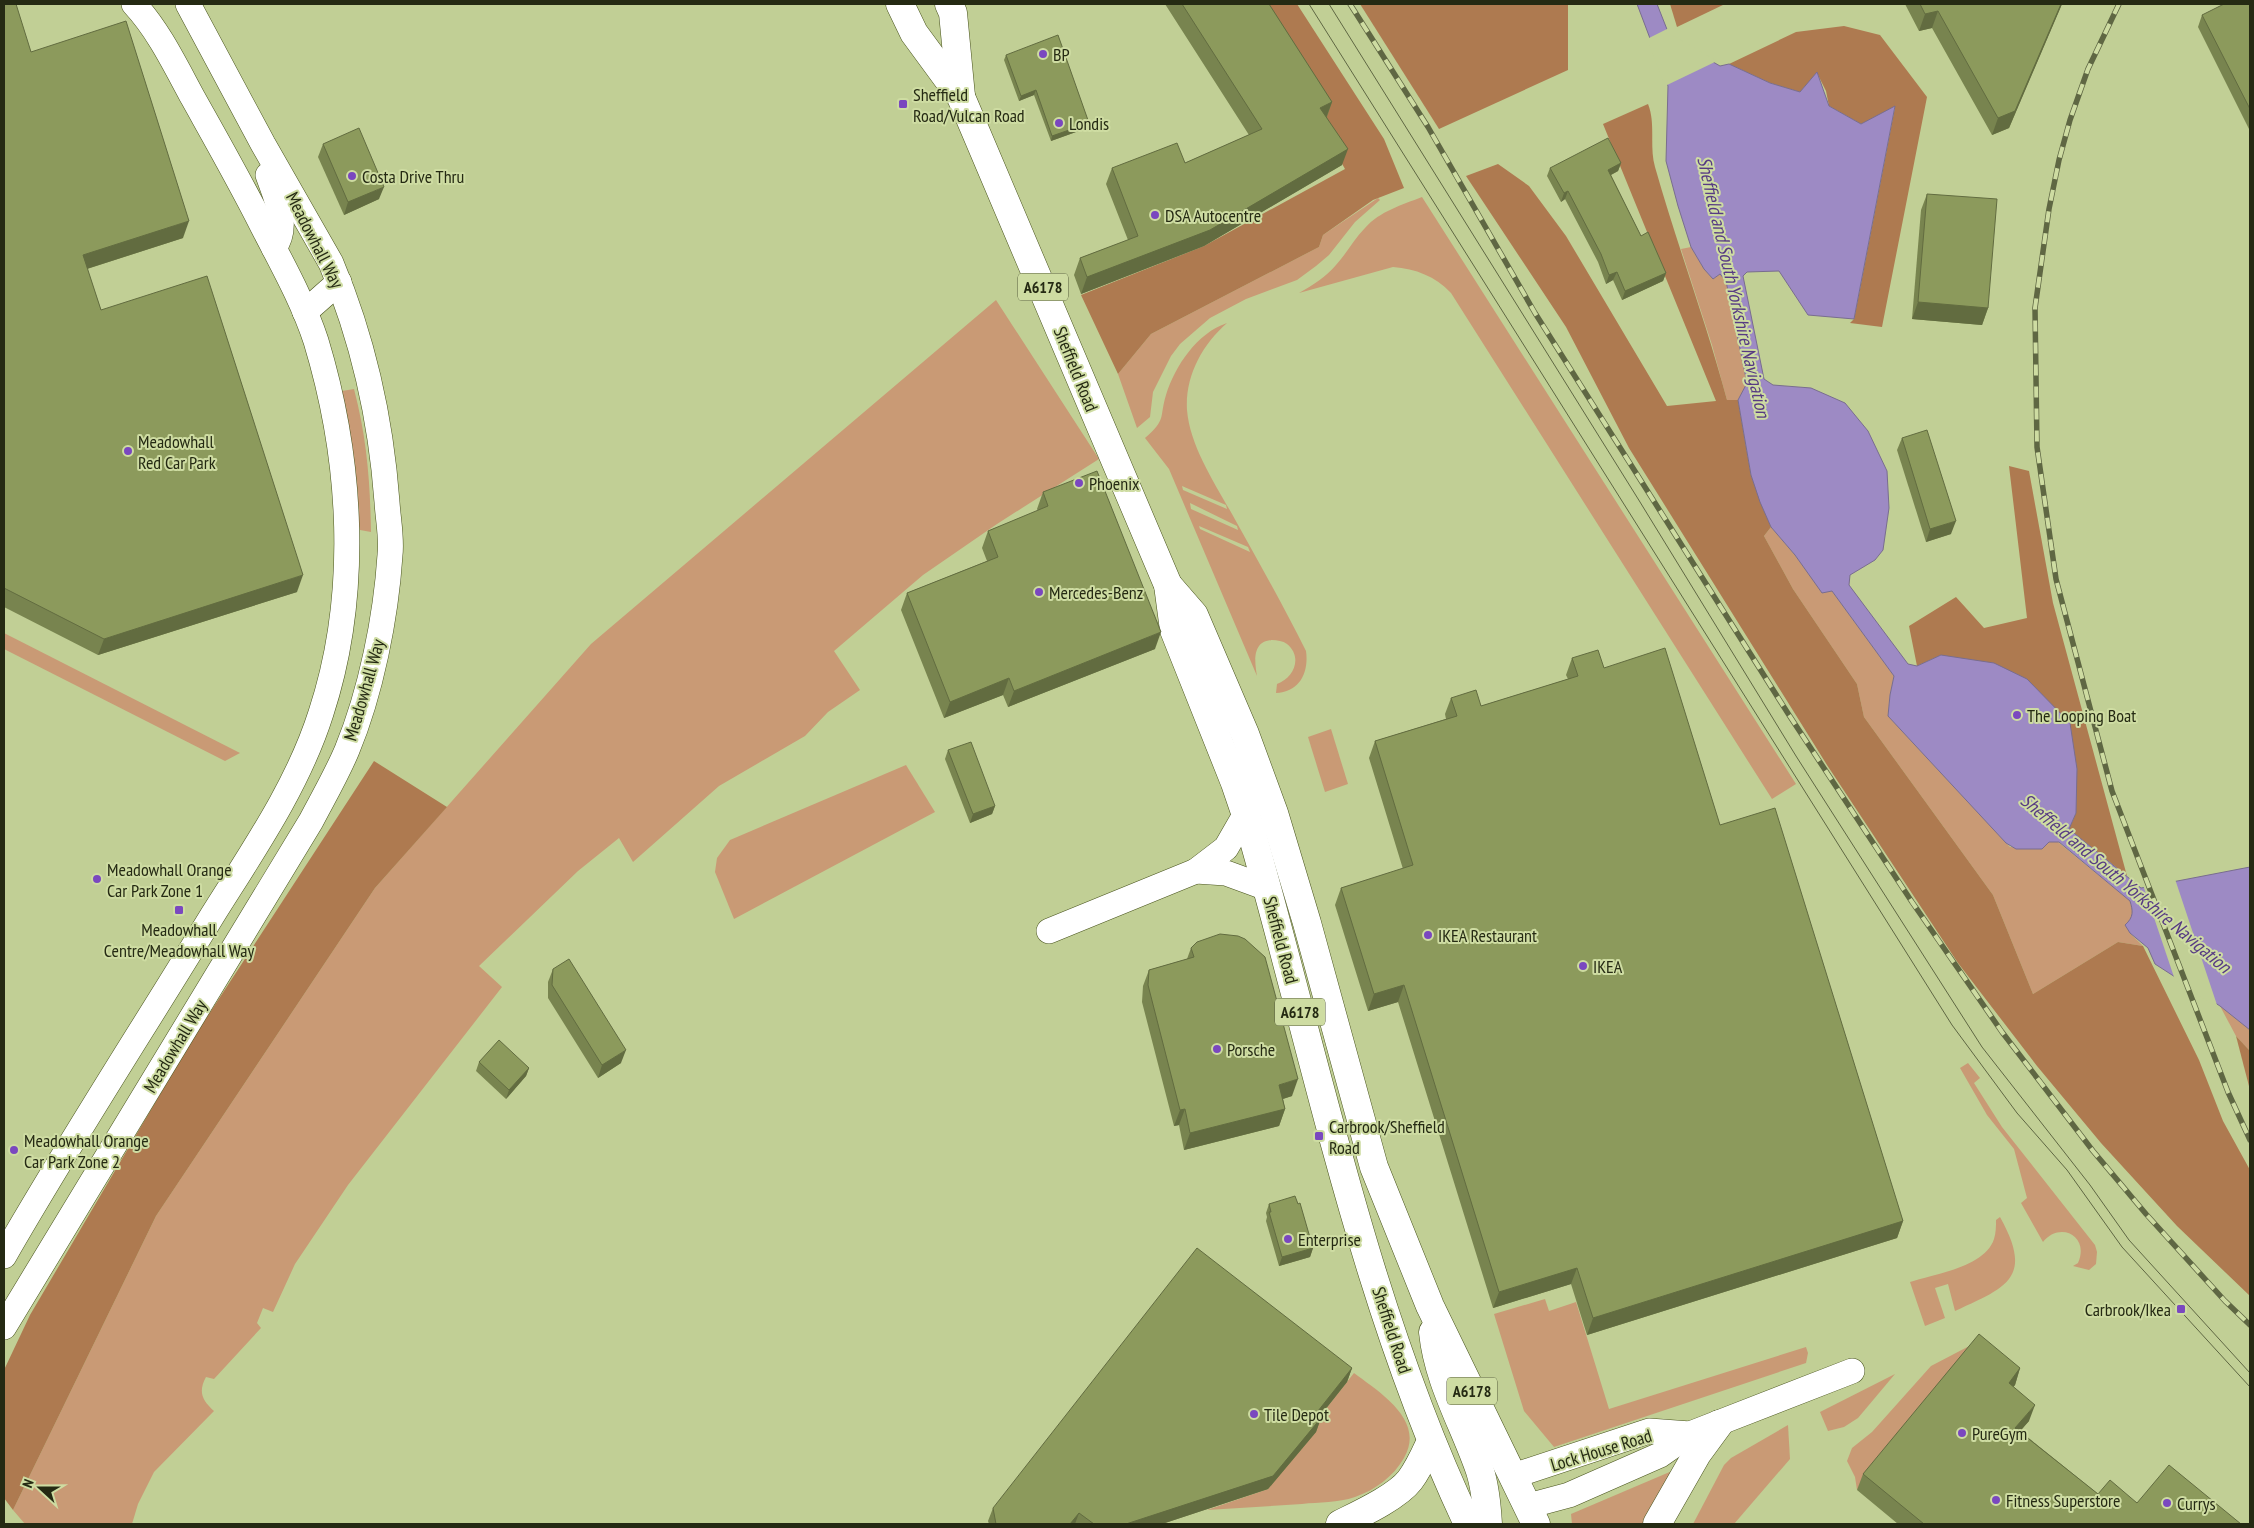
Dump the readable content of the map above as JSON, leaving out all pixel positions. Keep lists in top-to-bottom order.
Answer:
{
  "streets": {
    "main road": ["A6178", "Sheffield Road"],
    "street": ["Meadowhall Way", "Lock House Road"]
  },
  "crossings": [
    ["A6178", "Sheffield Road"],
    ["Sheffield Road", "Lock House Road"]
  ],
  "water": ["Sheffield and South Yorkshire Navigation"],
  "places": {
    "other": [
      "BP",
      "Londis",
      "Costa Drive Thru",
      "DSA Autocentre",
      "Meadowhall Red Car Park",
      "Phoenix",
      "Mercedes-Benz",
      "The Looping Boat",
      "Meadowhall Orange Car Park Zone 1",
      "IKEA Restaurant",
      "IKEA",
      "Porsche",
      "Meadowhall Orange Car Park Zone 2",
      "Enterprise",
      "Tile Depot",
      "PureGym",
      "Fitness Superstore",
      "Currys"
    ],
    "transit": [
      "Sheffield Road/Vulcan Road",
      "Meadowhall Centre/Meadowhall Way",
      "Carbrook/Sheffield Road",
      "Carbrook/Ikea"
    ]
  },
  "north": "left"
}
